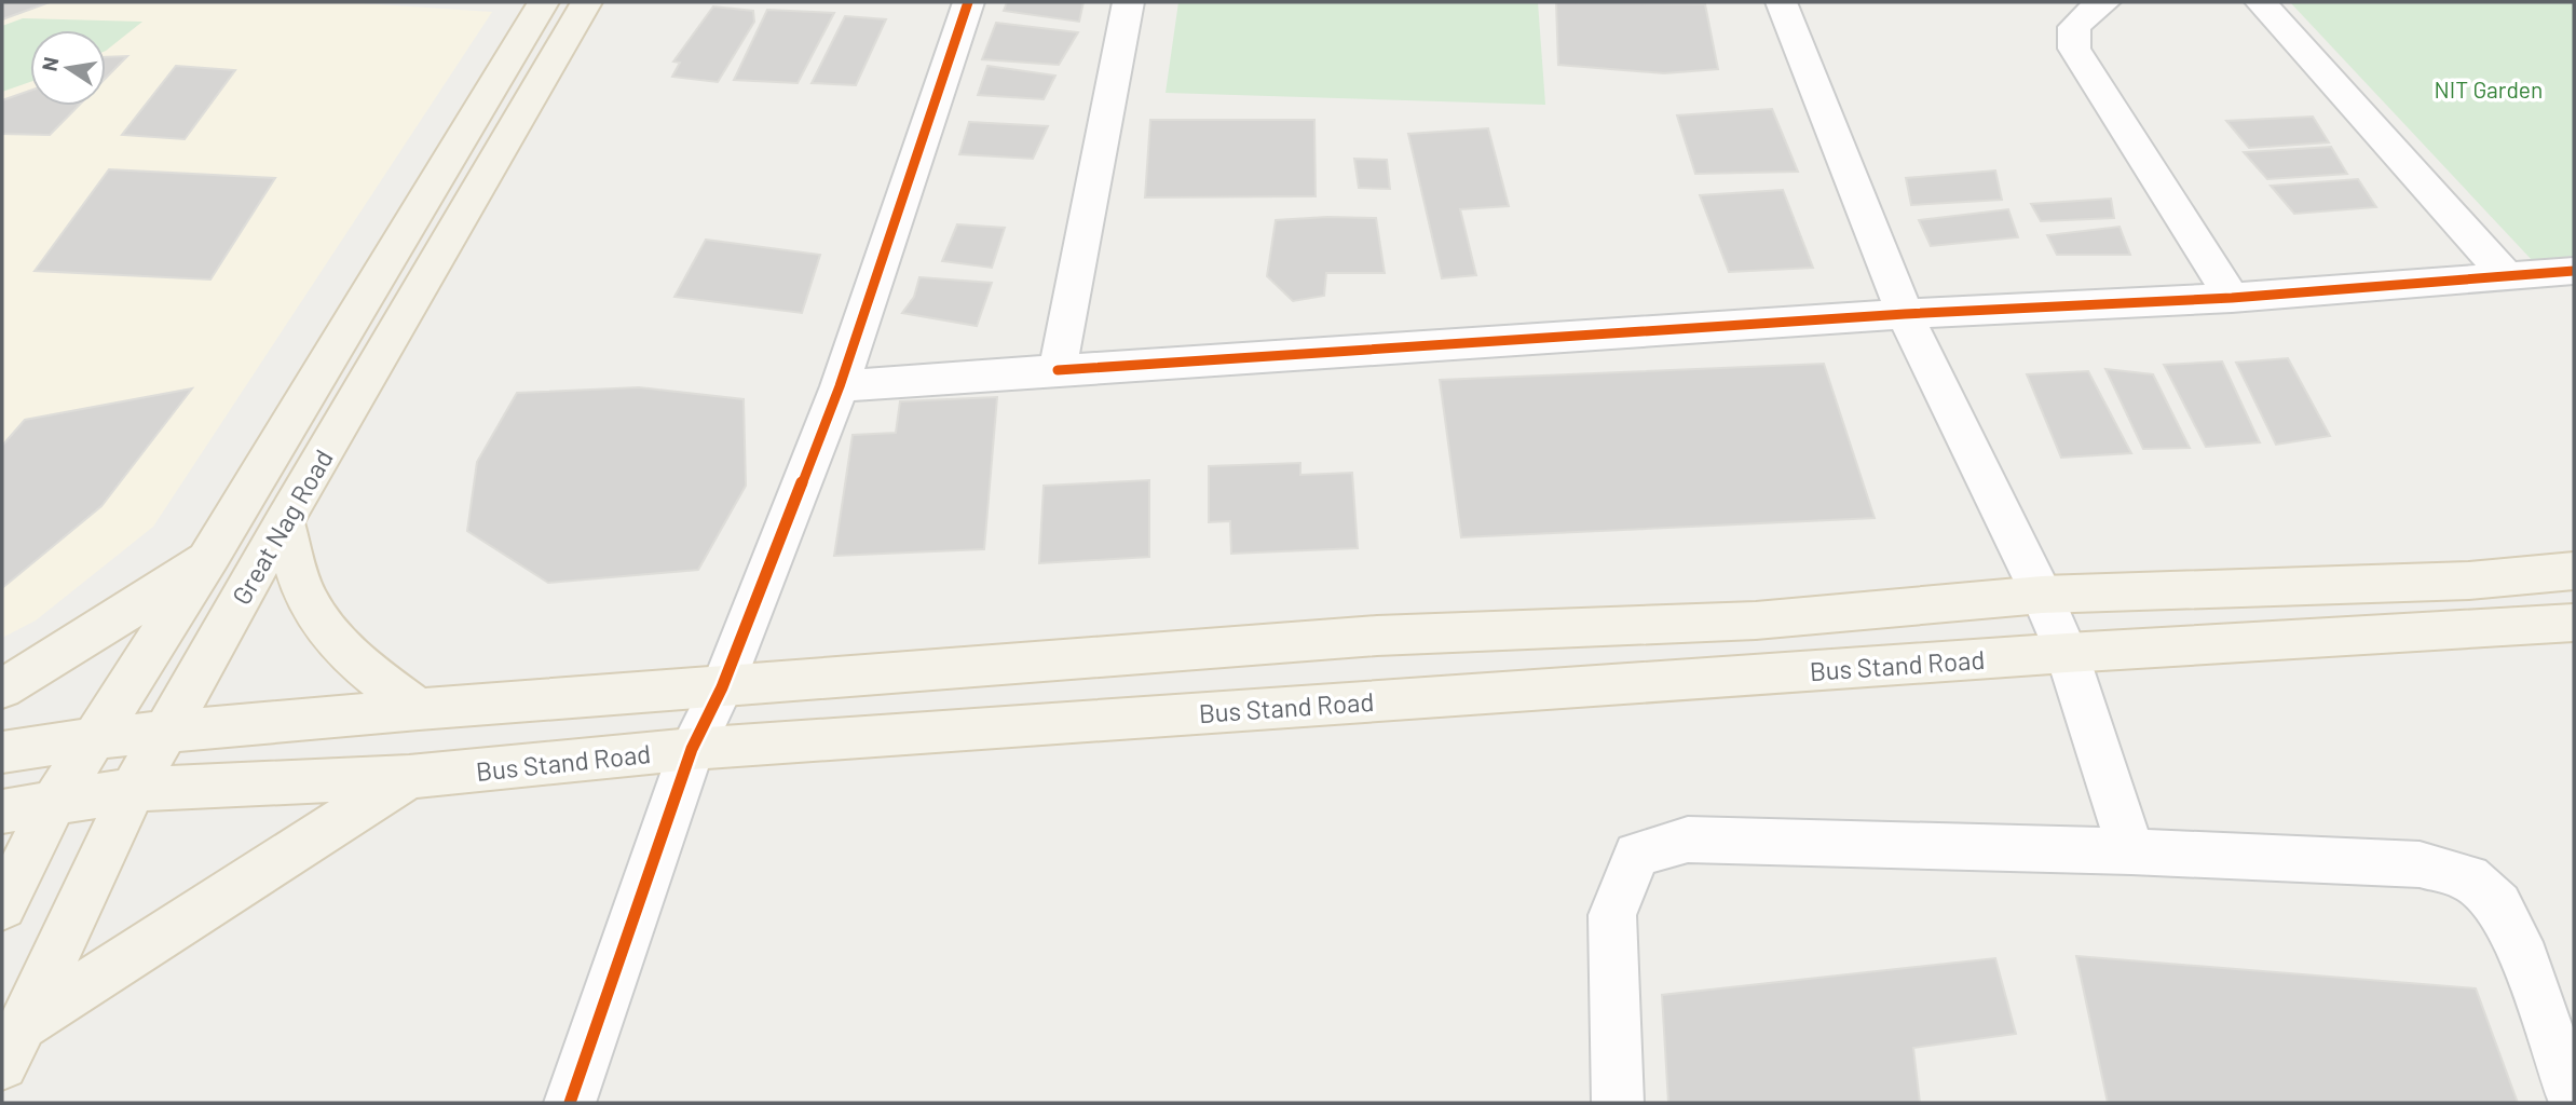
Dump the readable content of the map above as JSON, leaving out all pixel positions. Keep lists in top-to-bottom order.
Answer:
{
  "streets": {
    "main road": ["Great Nag Road", "Bus Stand Road"]
  },
  "crossings": [
    ["Great Nag Road", "Bus Stand Road"]
  ],
  "parks": ["NIT Garden"],
  "north": "left"
}
